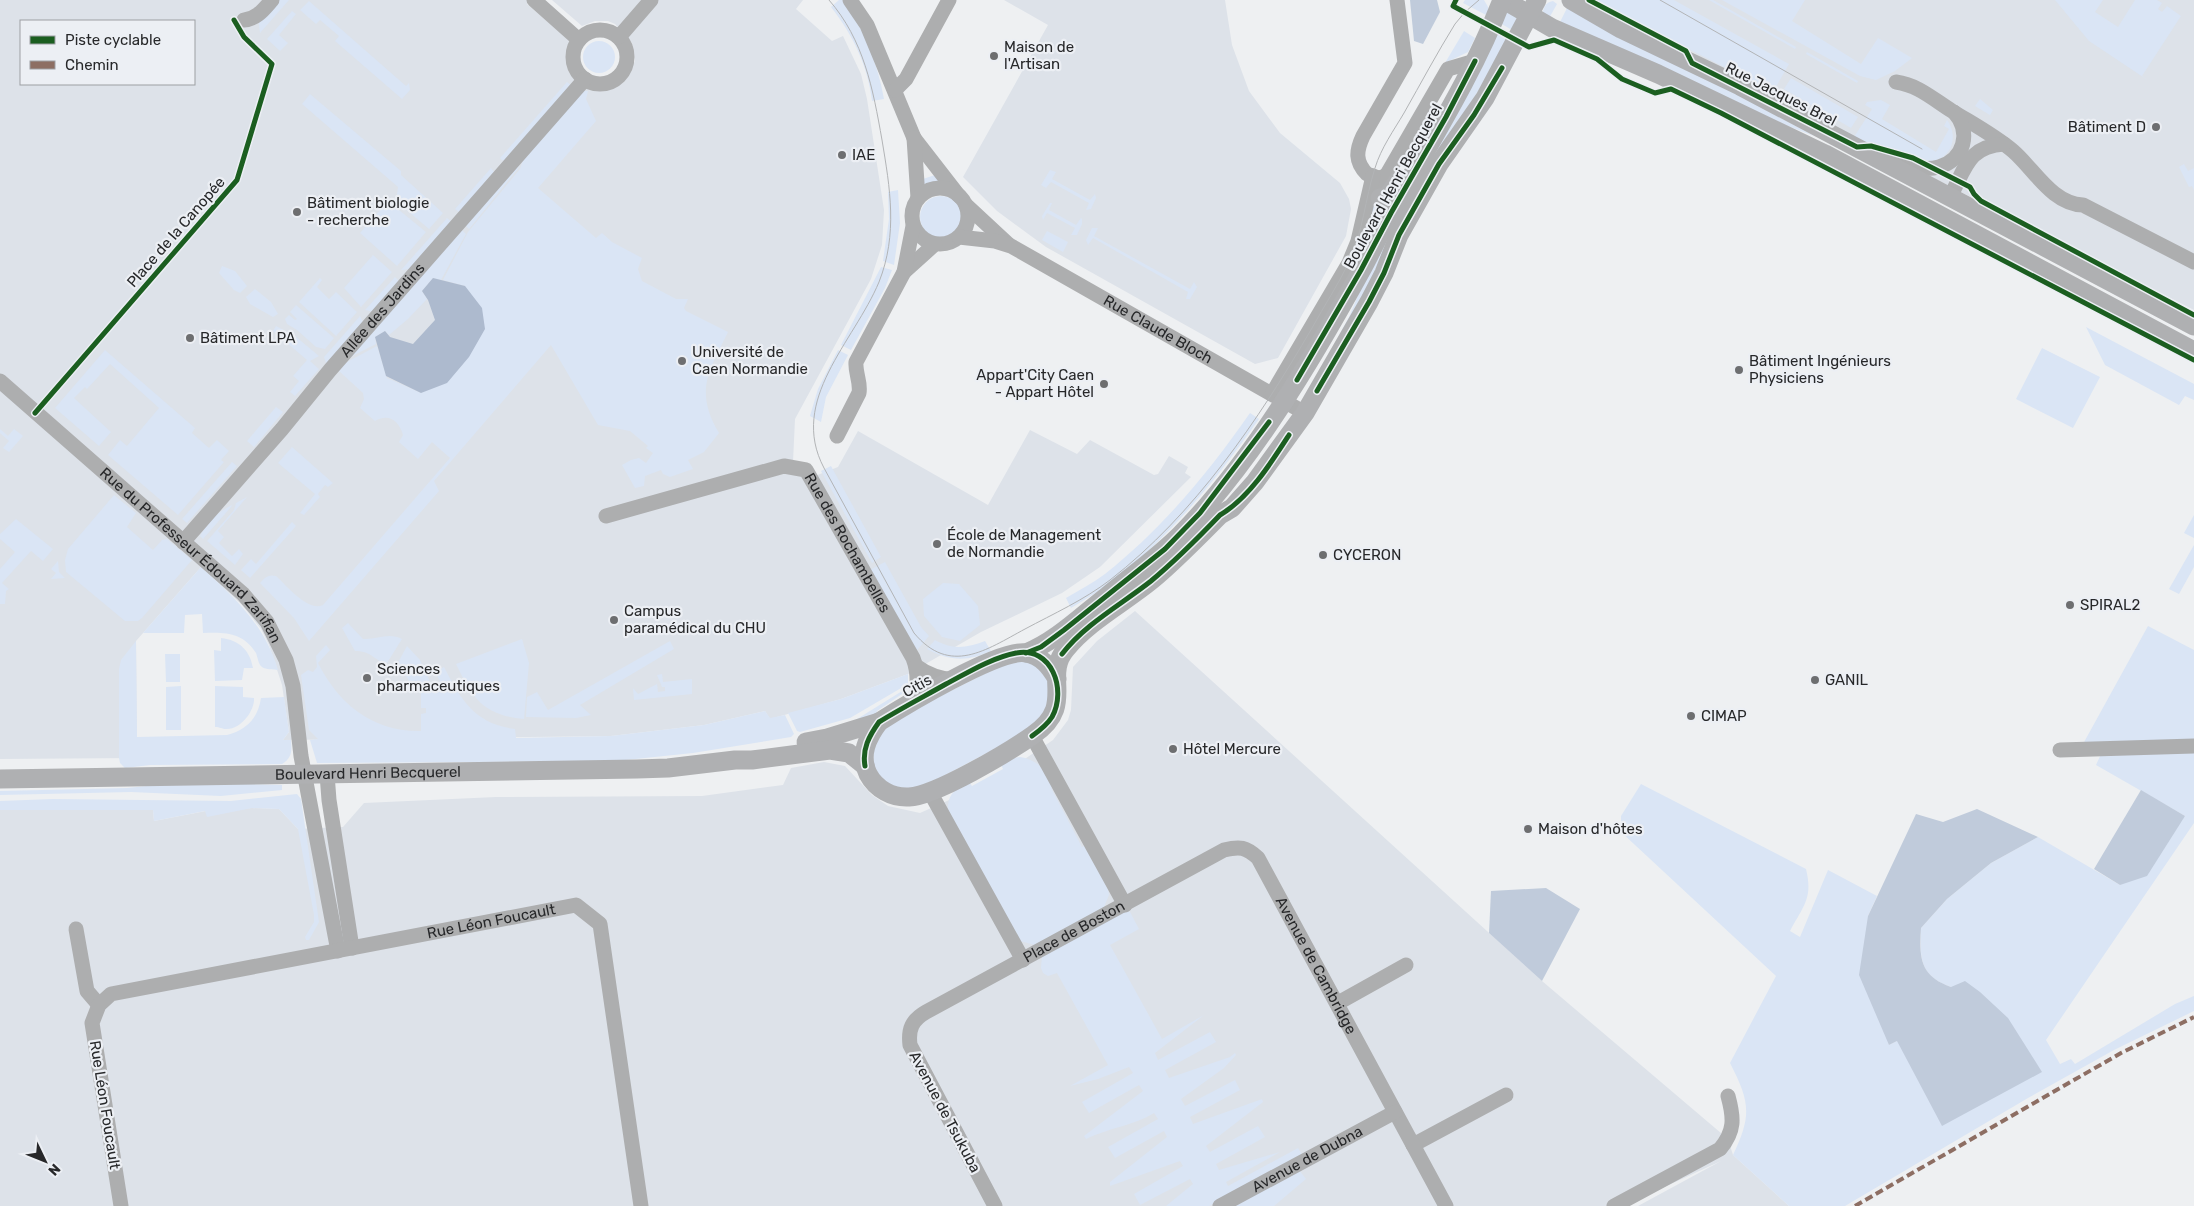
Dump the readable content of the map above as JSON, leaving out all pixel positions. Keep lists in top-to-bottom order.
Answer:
{
  "streets": {
    "main road": ["Rue Jacques Brel", "Boulevard Henri Becquerel", "Citis"],
    "street": [
      "Allée des Jardins",
      "Rue Claude Bloch",
      "Rue des Rochambelles",
      "Rue du Professeur Édouard Zarifian",
      "Rue Léon Foucault",
      "Place de Boston",
      "Avenue de Cambridge",
      "Avenue de Tsukuba",
      "Avenue de Dubna"
    ],
    "cycle path": ["Place de la Canopée"]
  },
  "crossings": [
    ["Boulevard Henri Becquerel", "Rue Claude Bloch"],
    ["Boulevard Henri Becquerel", "Rue du Professeur Édouard Zarifian"],
    ["Boulevard Henri Becquerel", "Citis"],
    ["Allée des Jardins", "Rue du Professeur Édouard Zarifian"],
    ["Rue des Rochambelles", "Citis"],
    ["Rue du Professeur Édouard Zarifian", "Rue Léon Foucault"],
    ["Place de Boston", "Avenue de Cambridge"],
    ["Place de Boston", "Avenue de Tsukuba"],
    ["Avenue de Cambridge", "Avenue de Dubna"]
  ],
  "places": [
    "Maison de l'Artisan",
    "Bâtiment D",
    "IAE",
    "Bâtiment biologie - recherche",
    "Bâtiment LPA",
    "Université de Caen Normandie",
    "Bâtiment Ingénieurs Physiciens",
    "Appart'City Caen - Appart Hôtel",
    "École de Management de Normandie",
    "CYCERON",
    "SPIRAL2",
    "Campus paramédical du CHU",
    "Sciences pharmaceutiques",
    "GANIL",
    "CIMAP",
    "Hôtel Mercure",
    "Maison d'hôtes"
  ],
  "legend": ["Piste cyclable", "Chemin"],
  "north": "bottom right"
}
